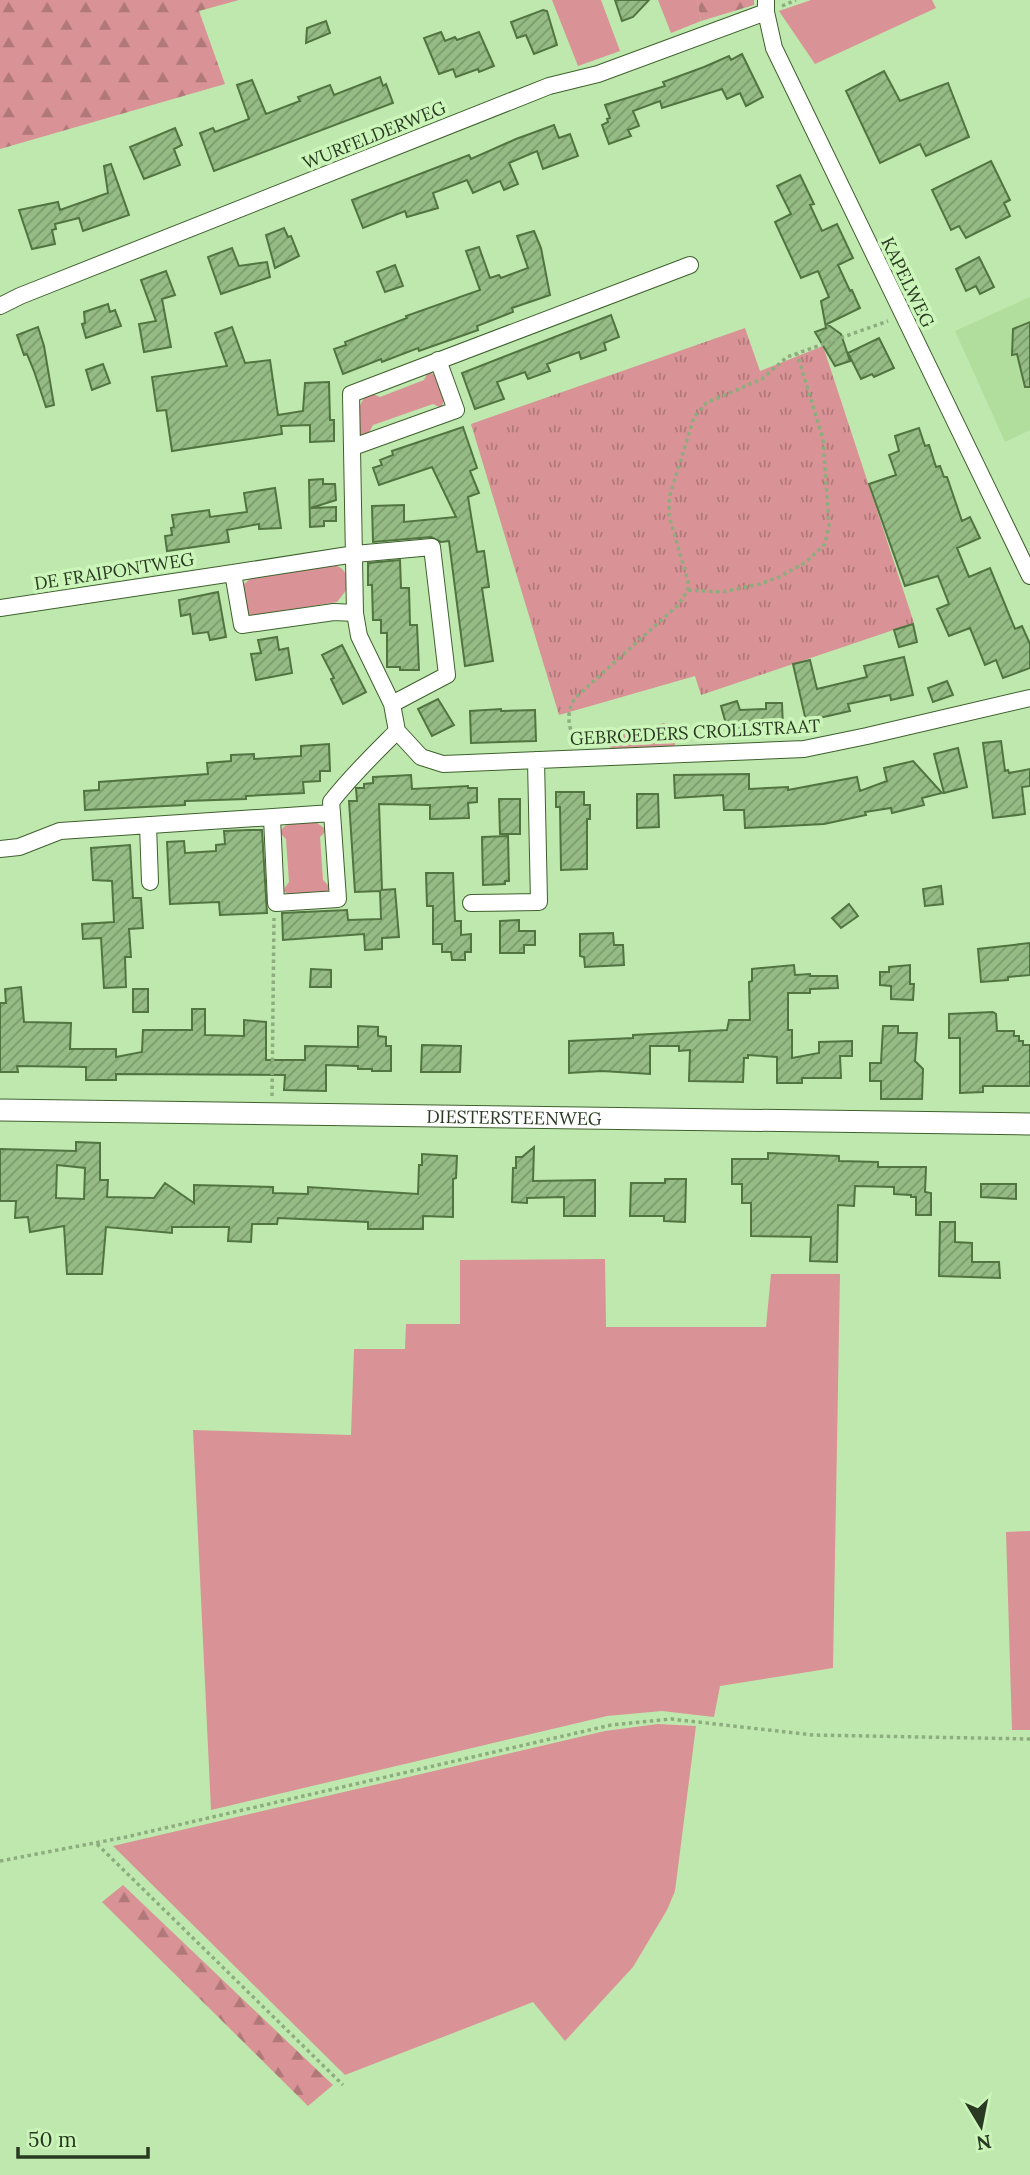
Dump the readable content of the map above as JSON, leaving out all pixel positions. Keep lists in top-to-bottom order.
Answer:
{
  "streets": {
    "main road": ["DIESTERSTEENWEG"],
    "street": [
      "WURFELDERWEG",
      "KAPELWEG",
      "DE FRAIPONTWEG",
      "GEBROEDERS CROLLSTRAAT"
    ]
  },
  "crossings": [
    ["WURFELDERWEG", "KAPELWEG"]
  ],
  "scale_bar": "50 m",
  "north": "bottom"
}
